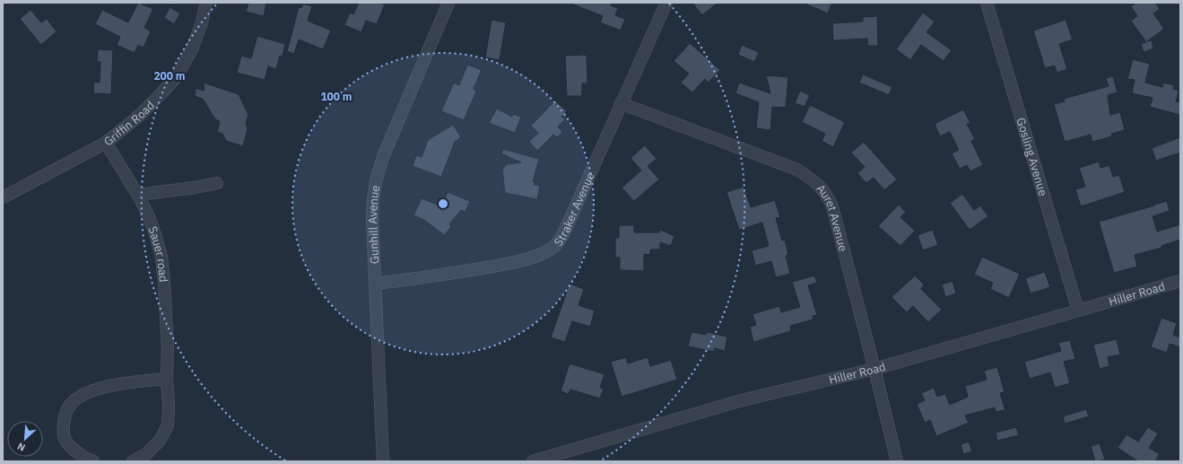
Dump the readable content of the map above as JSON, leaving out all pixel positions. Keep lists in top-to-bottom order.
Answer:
{
  "streets": {
    "street": [
      "Griffin Road",
      "Gosling Avenue",
      "Straker Avenue",
      "Auret Avenue",
      "Gunhill Avenue",
      "Sauer road",
      "Hiller Road"
    ]
  },
  "crossings": [
    ["Griffin Road", "Sauer road"],
    ["Gosling Avenue", "Hiller Road"],
    ["Straker Avenue", "Auret Avenue"],
    ["Straker Avenue", "Gunhill Avenue"],
    ["Auret Avenue", "Hiller Road"]
  ],
  "north": "bottom left",
  "rings": ["200 m", "100 m"]
}
